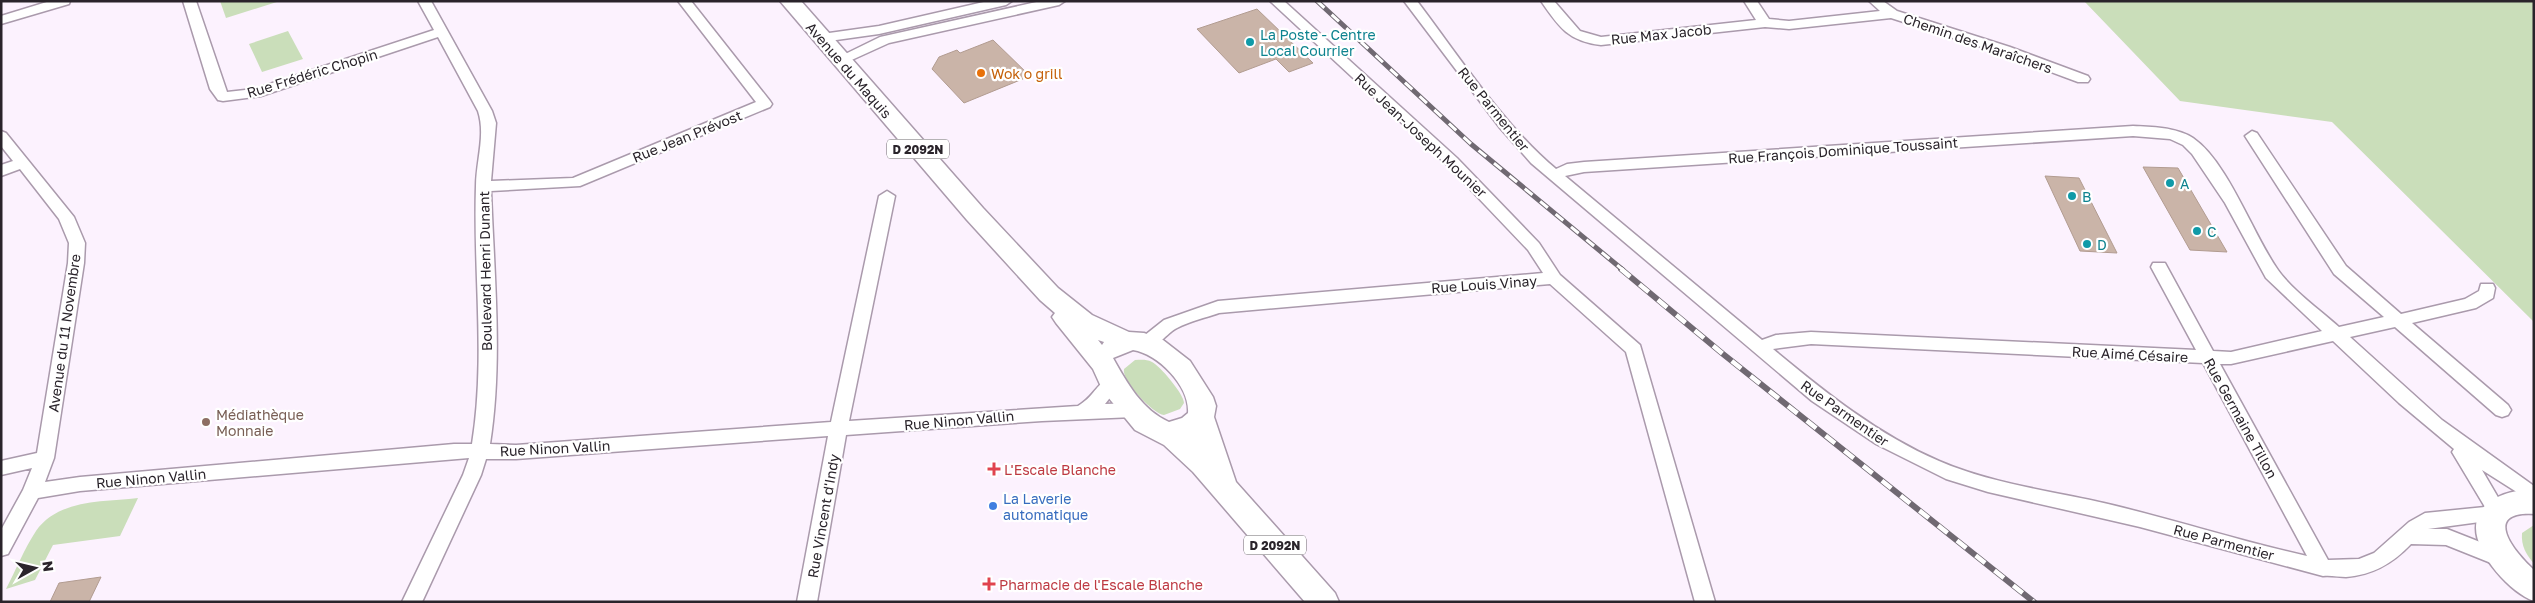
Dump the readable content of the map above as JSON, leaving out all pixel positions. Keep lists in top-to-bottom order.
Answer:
{
  "streets": {
    "main road": ["Avenue du Maquis", "D 2092N"],
    "street": [
      "Rue Max Jacob",
      "Chemin des Maraîchers",
      "Rue Frédéric Chopin",
      "Rue Parmentier",
      "Rue Jean-Joseph Mounier",
      "Rue Jean Prévost",
      "Rue François Dominique Toussaint",
      "Boulevard Henri Dunant",
      "Rue Louis Vinay",
      "Avenue du 11 Novembre",
      "Rue Aimé Césaire",
      "Rue Germaine Tillon",
      "Rue Ninon Vallin",
      "Rue Vincent d'Indy"
    ]
  },
  "crossings": [
    ["Rue Max Jacob", "Chemin des Maraîchers"],
    ["Avenue du Maquis", "Rue Louis Vinay"],
    ["Avenue du Maquis", "Rue Ninon Vallin"],
    ["Rue Frédéric Chopin", "Boulevard Henri Dunant"],
    ["Rue Parmentier", "Rue François Dominique Toussaint"],
    ["Rue Parmentier", "Rue Aimé Césaire"],
    ["Rue Parmentier", "Rue Germaine Tillon"],
    ["Rue Jean-Joseph Mounier", "Rue Louis Vinay"],
    ["Rue Jean Prévost", "Boulevard Henri Dunant"],
    ["Rue François Dominique Toussaint", "Rue Aimé Césaire"],
    ["Boulevard Henri Dunant", "Rue Ninon Vallin"],
    ["Rue Louis Vinay", "Rue Ninon Vallin"],
    ["Avenue du 11 Novembre", "Rue Ninon Vallin"],
    ["Rue Aimé Césaire", "Rue Germaine Tillon"],
    ["Rue Ninon Vallin", "Rue Vincent d'Indy"]
  ],
  "places": {
    "other": [
      "La Poste - Centre Local Courrier",
      "Wok o grill",
      "A",
      "B",
      "C",
      "D",
      "Médiathèque Monnaie",
      "La Laverie automatique"
    ],
    "health": ["L'Escale Blanche", "Pharmacie de l'Escale Blanche"]
  },
  "north": "right"
}
